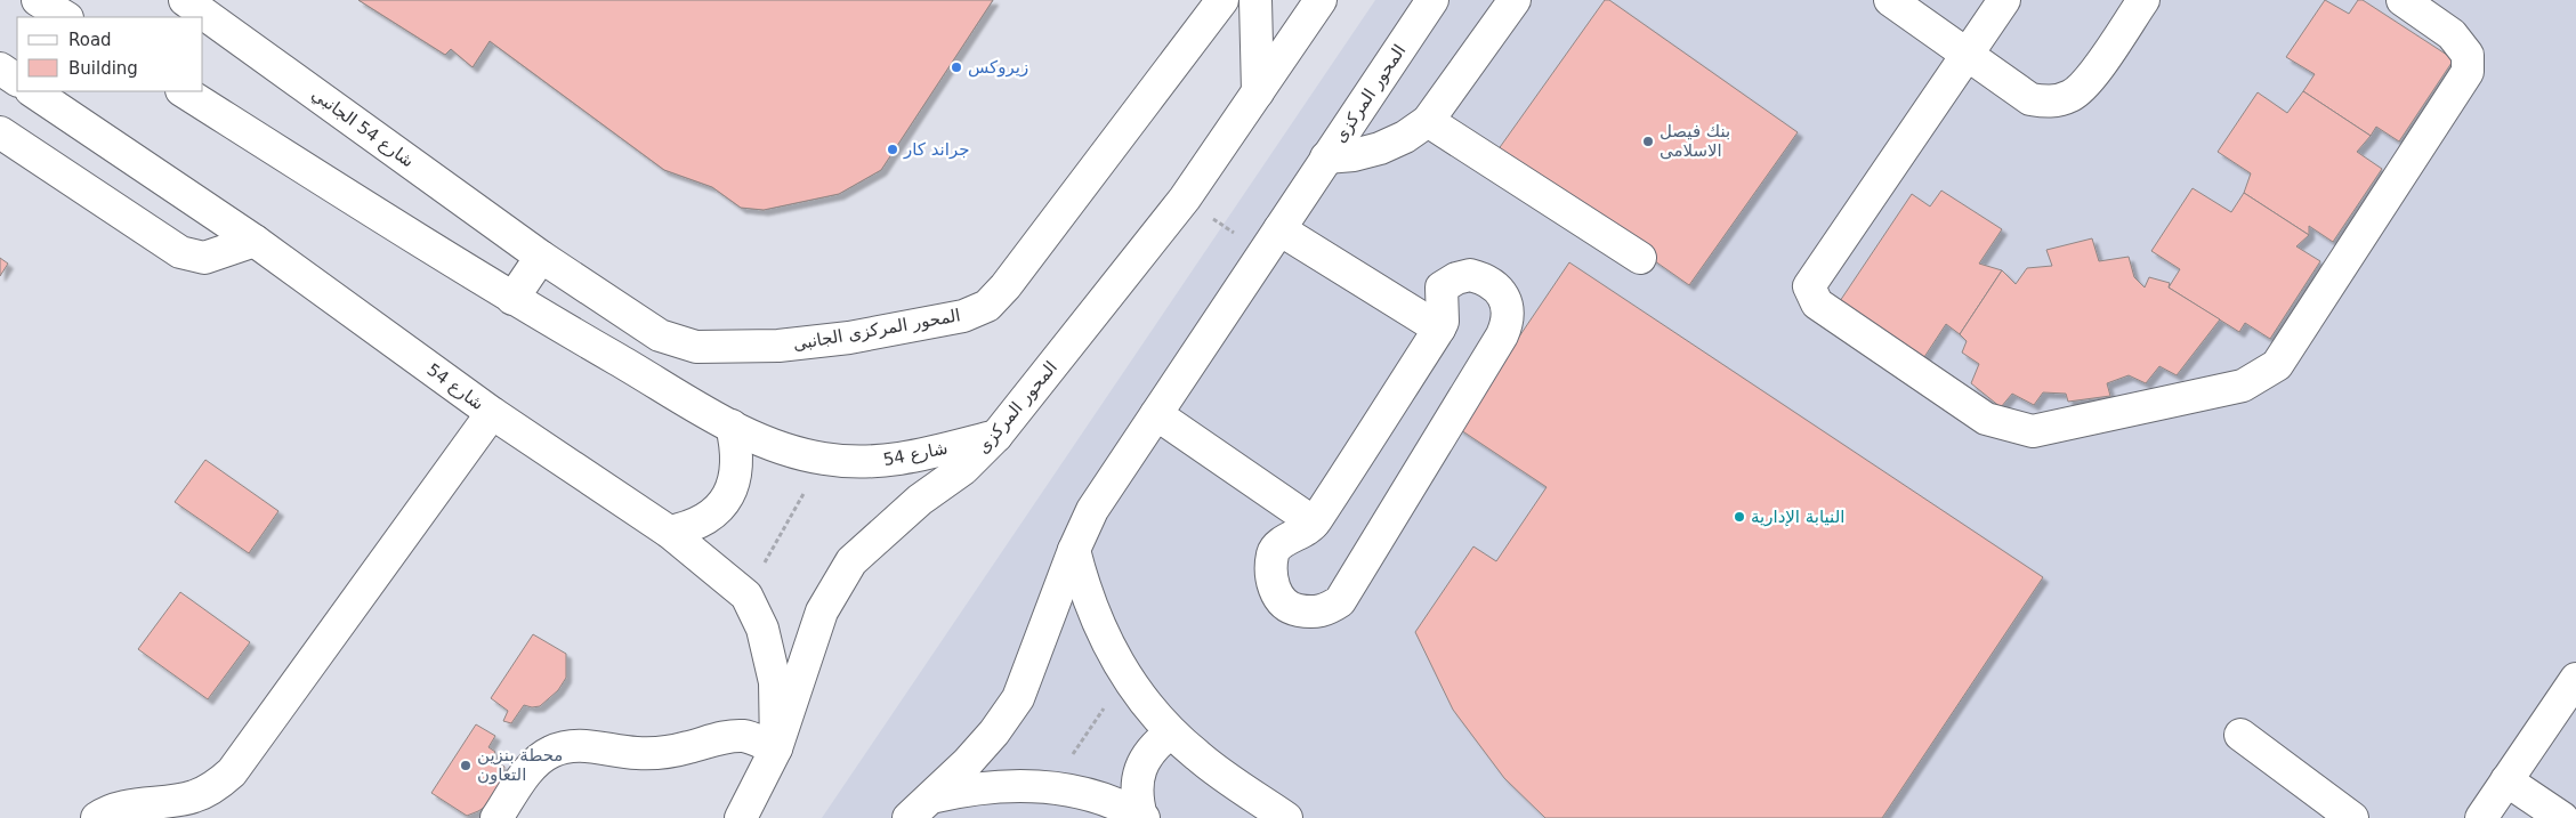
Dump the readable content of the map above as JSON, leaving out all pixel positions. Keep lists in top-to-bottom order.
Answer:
{
  "streets": {
    "street": [
      "المحور المركزى",
      "شارع 54 الجانبي",
      "المحور المركزى الجانبى",
      "شارع 54"
    ]
  },
  "crossings": [
    ["المحور المركزى", "شارع 54"],
    ["شارع 54 الجانبي", "المحور المركزى الجانبى"]
  ],
  "places": [
    "زيروكس",
    "بنك فيصل الاسلامى",
    "جراند كار",
    "النيابة الإدارية",
    "محطة بنزين التعاون"
  ],
  "legend": ["Road", "Building"]
}
